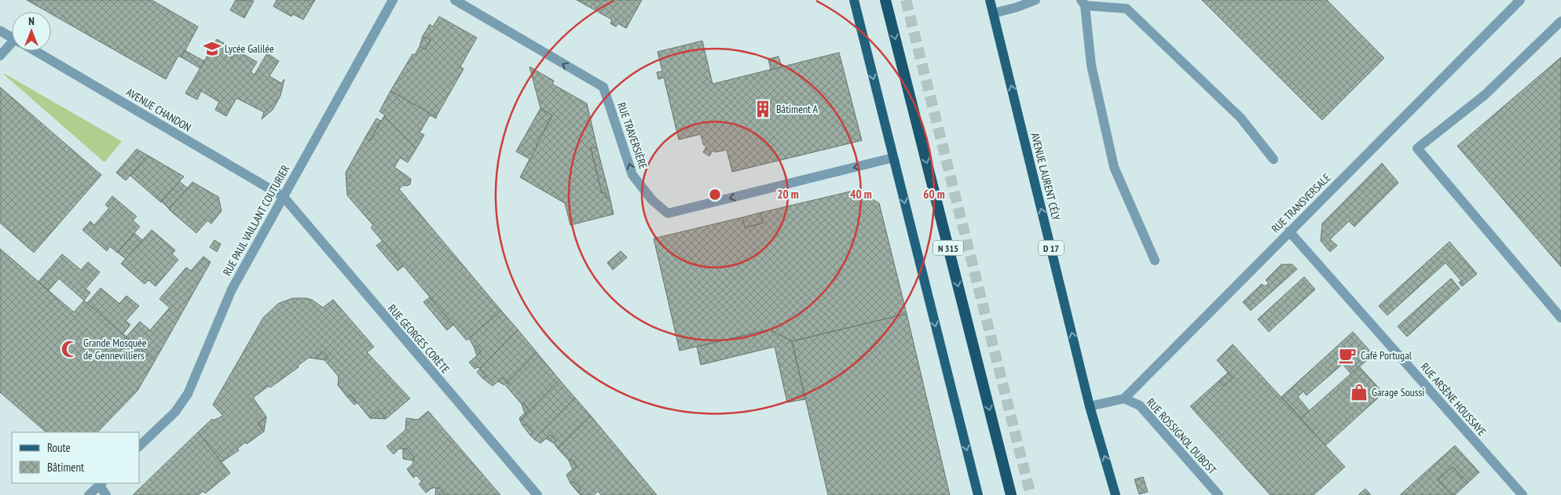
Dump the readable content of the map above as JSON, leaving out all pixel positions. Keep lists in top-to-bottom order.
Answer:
{
  "streets": {
    "highway": ["N 315"],
    "main road": ["AVENUE LAURENT CÉLY", "D 17"],
    "street": [
      "AVENUE CHANDON",
      "RUE TRAVERSIÈRE",
      "RUE TRANSVERSALE",
      "RUE PAUL VAILLANT COUTURIER",
      "RUE GEORGES CORÈTE",
      "RUE ARSÈNE HOUSSAYE",
      "RUE ROSSIGNOL DUBOST"
    ]
  },
  "crossings": [
    ["AVENUE CHANDON", "RUE PAUL VAILLANT COUTURIER"],
    ["AVENUE CHANDON", "RUE GEORGES CORÈTE"],
    ["RUE TRANSVERSALE", "RUE ARSÈNE HOUSSAYE"],
    ["RUE TRANSVERSALE", "RUE ROSSIGNOL DUBOST"],
    ["RUE PAUL VAILLANT COUTURIER", "RUE GEORGES CORÈTE"]
  ],
  "one_way": ["RUE TRAVERSIÈRE", "AVENUE LAURENT CÉLY"],
  "places": {
    "school or university": ["Lycée Galilée"],
    "building": ["Bâtiment A"],
    "mosque": ["Grande Mosquée de Gennevilliers"],
    "cafe": ["Café Portugal"],
    "shop": ["Garage Soussi"]
  },
  "legend": ["Route", "Bâtiment"],
  "north": "top",
  "rings": ["20 m", "40 m", "60 m"]
}
